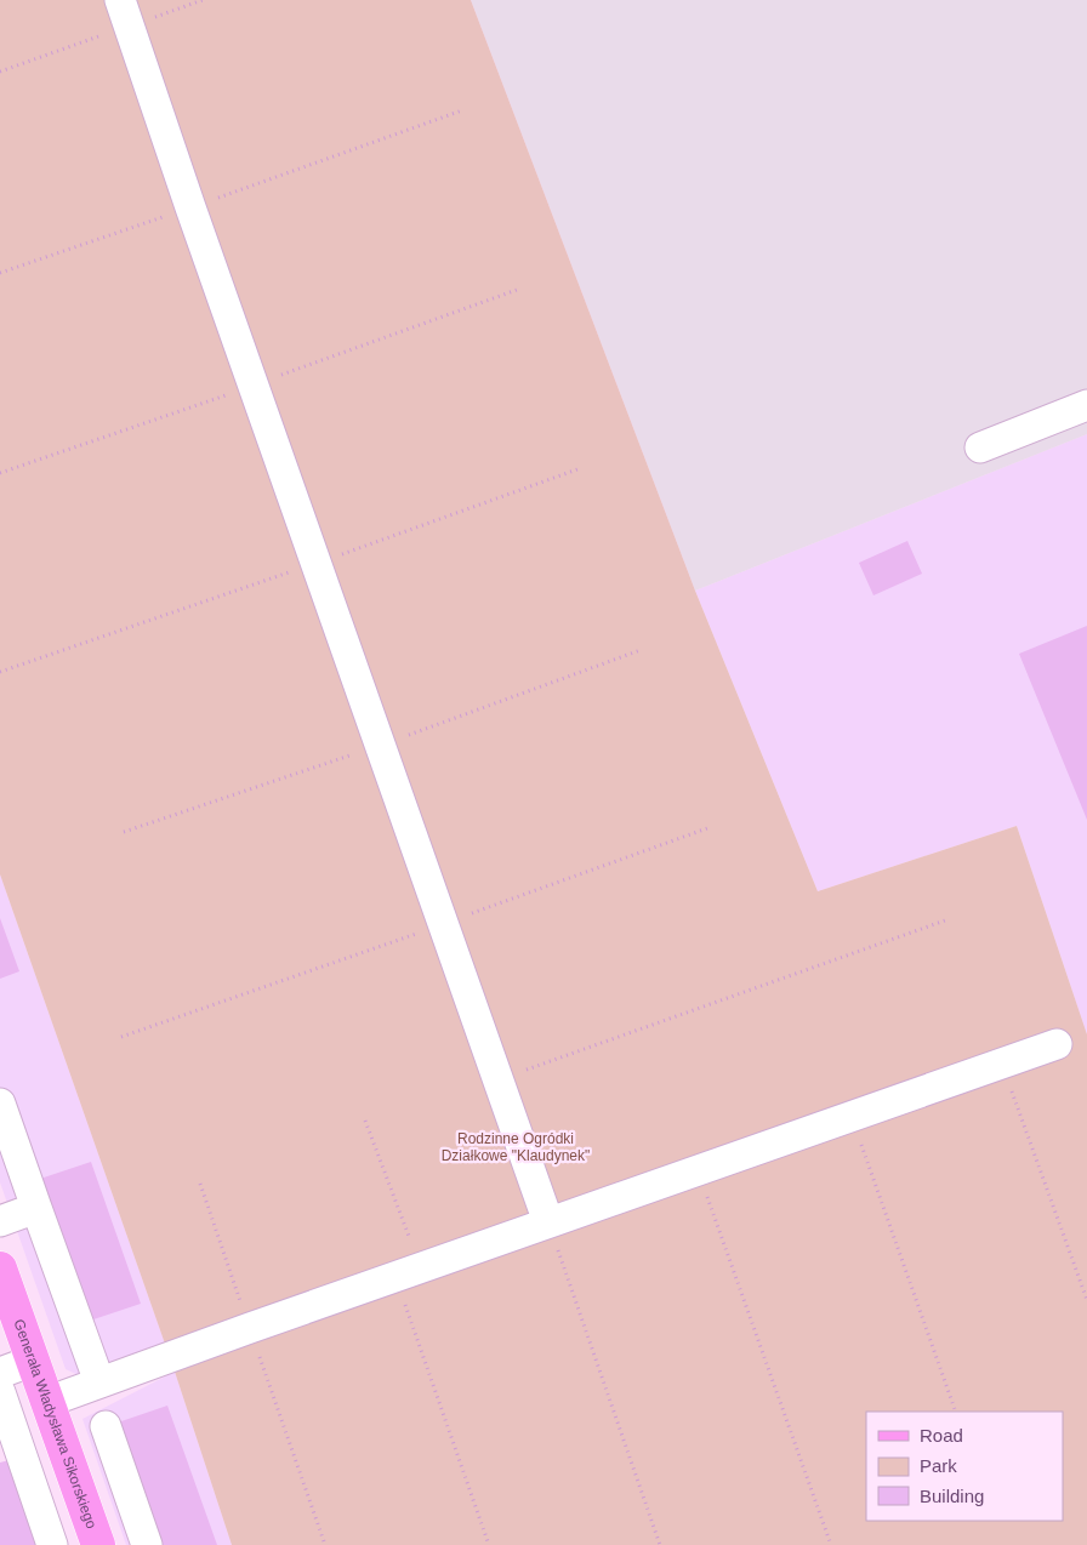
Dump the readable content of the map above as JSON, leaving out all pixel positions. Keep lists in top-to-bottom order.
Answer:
{
  "streets": {
    "main road": ["Generała Władysława Sikorskiego"]
  },
  "parks": ["Rodzinne Ogródki Działkowe \"Klaudynek\""],
  "legend": ["Road", "Park", "Building"]
}
